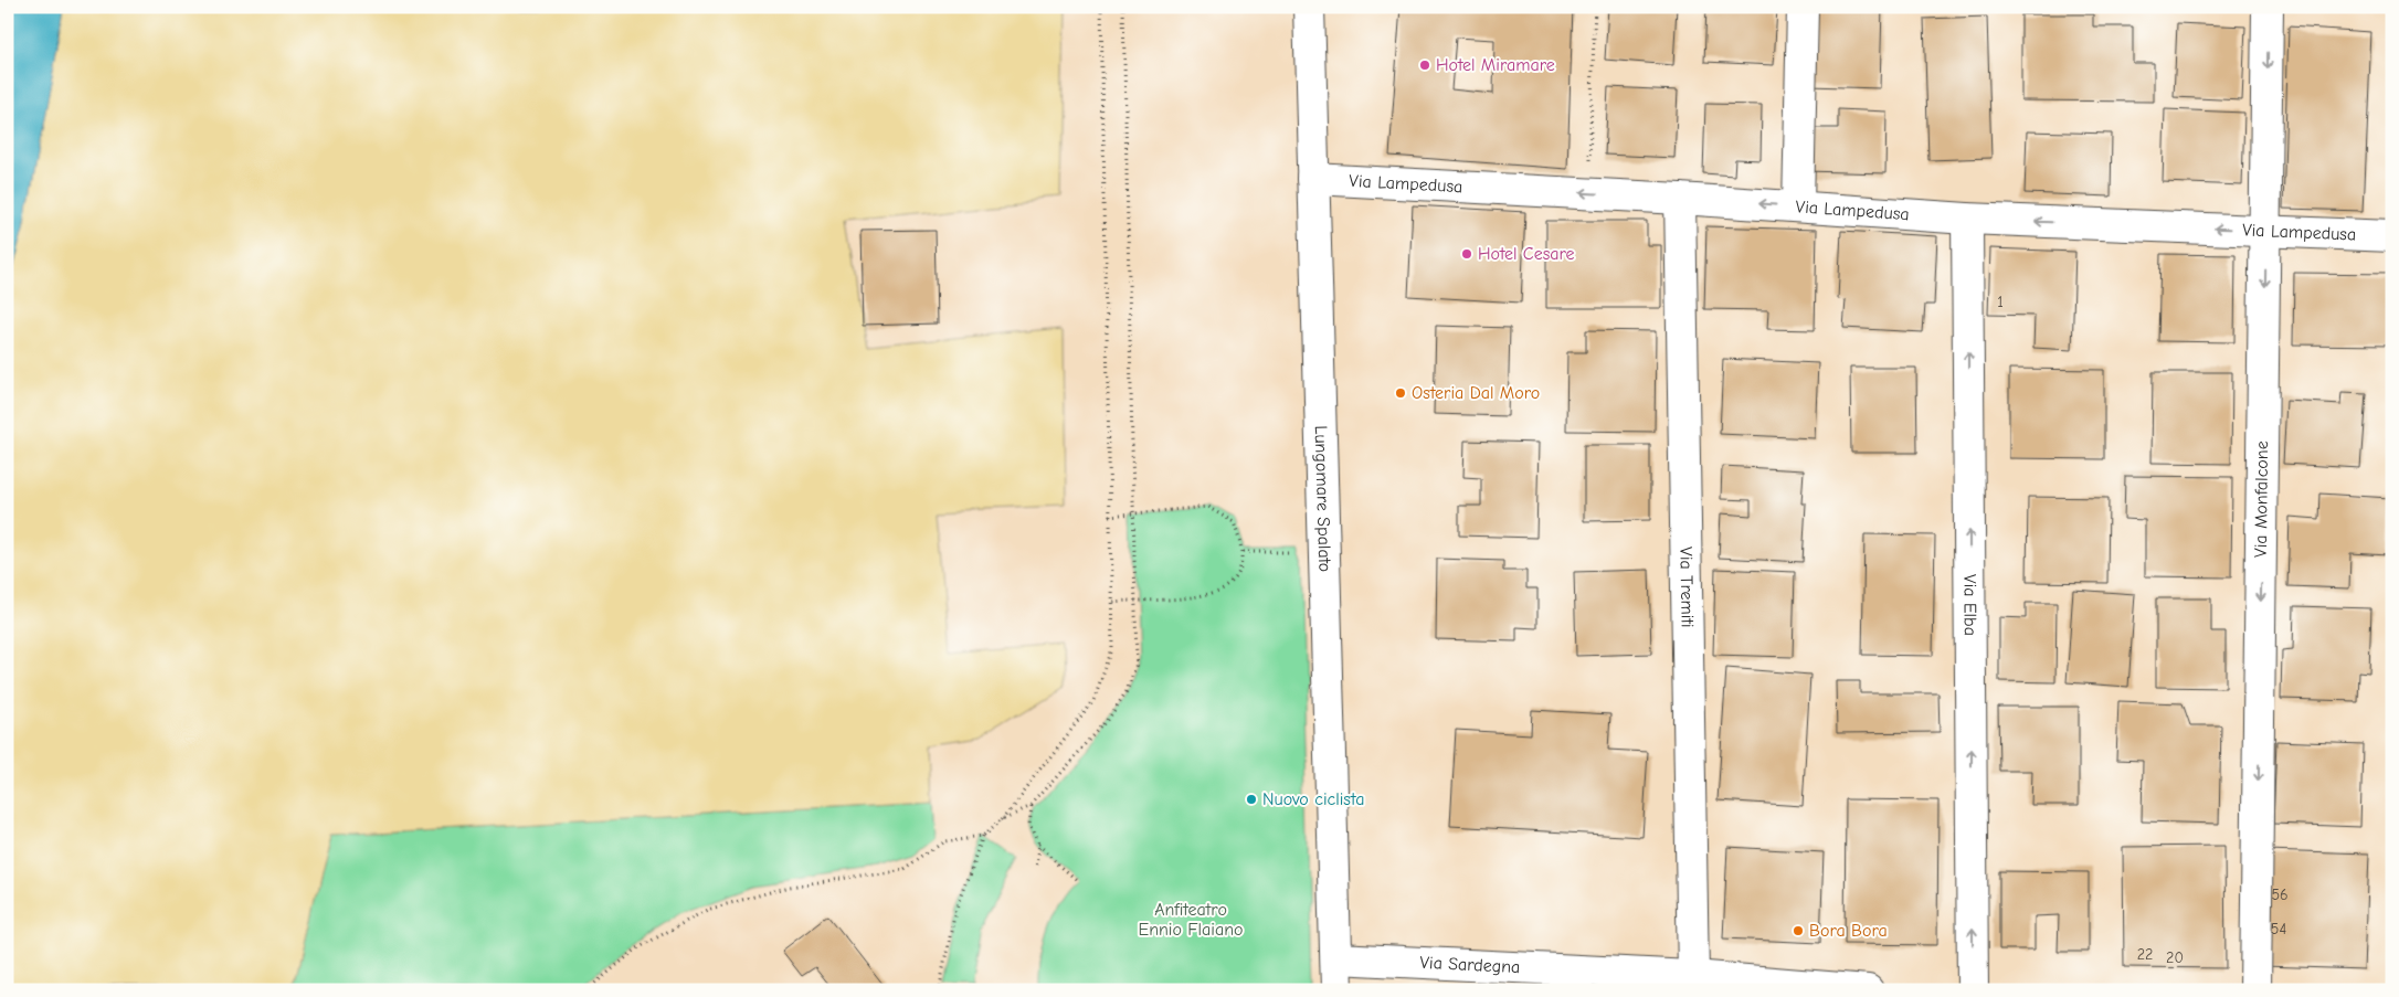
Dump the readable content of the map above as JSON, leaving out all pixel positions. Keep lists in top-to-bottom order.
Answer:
{
  "streets": {
    "street": [
      "Via Lampedusa",
      "Lungomare Spalato",
      "Via Monfalcone",
      "Via Tremiti",
      "Via Elba",
      "Via Sardegna"
    ]
  },
  "crossings": [
    ["Via Lampedusa", "Lungomare Spalato"],
    ["Via Lampedusa", "Via Monfalcone"],
    ["Via Lampedusa", "Via Tremiti"],
    ["Via Lampedusa", "Via Elba"],
    ["Lungomare Spalato", "Via Sardegna"],
    ["Via Tremiti", "Via Sardegna"]
  ],
  "one_way": ["Via Lampedusa", "Via Monfalcone", "Via Elba"],
  "parks": ["Anfiteatro Ennio Flaiano"],
  "places": [
    "Hotel Miramare",
    "Hotel Cesare",
    "Osteria Dal Moro",
    "Nuovo ciclista",
    "Bora Bora"
  ],
  "house_numbers": [
    "1",
    "56",
    "54",
    "22",
    "20"
  ]
}
